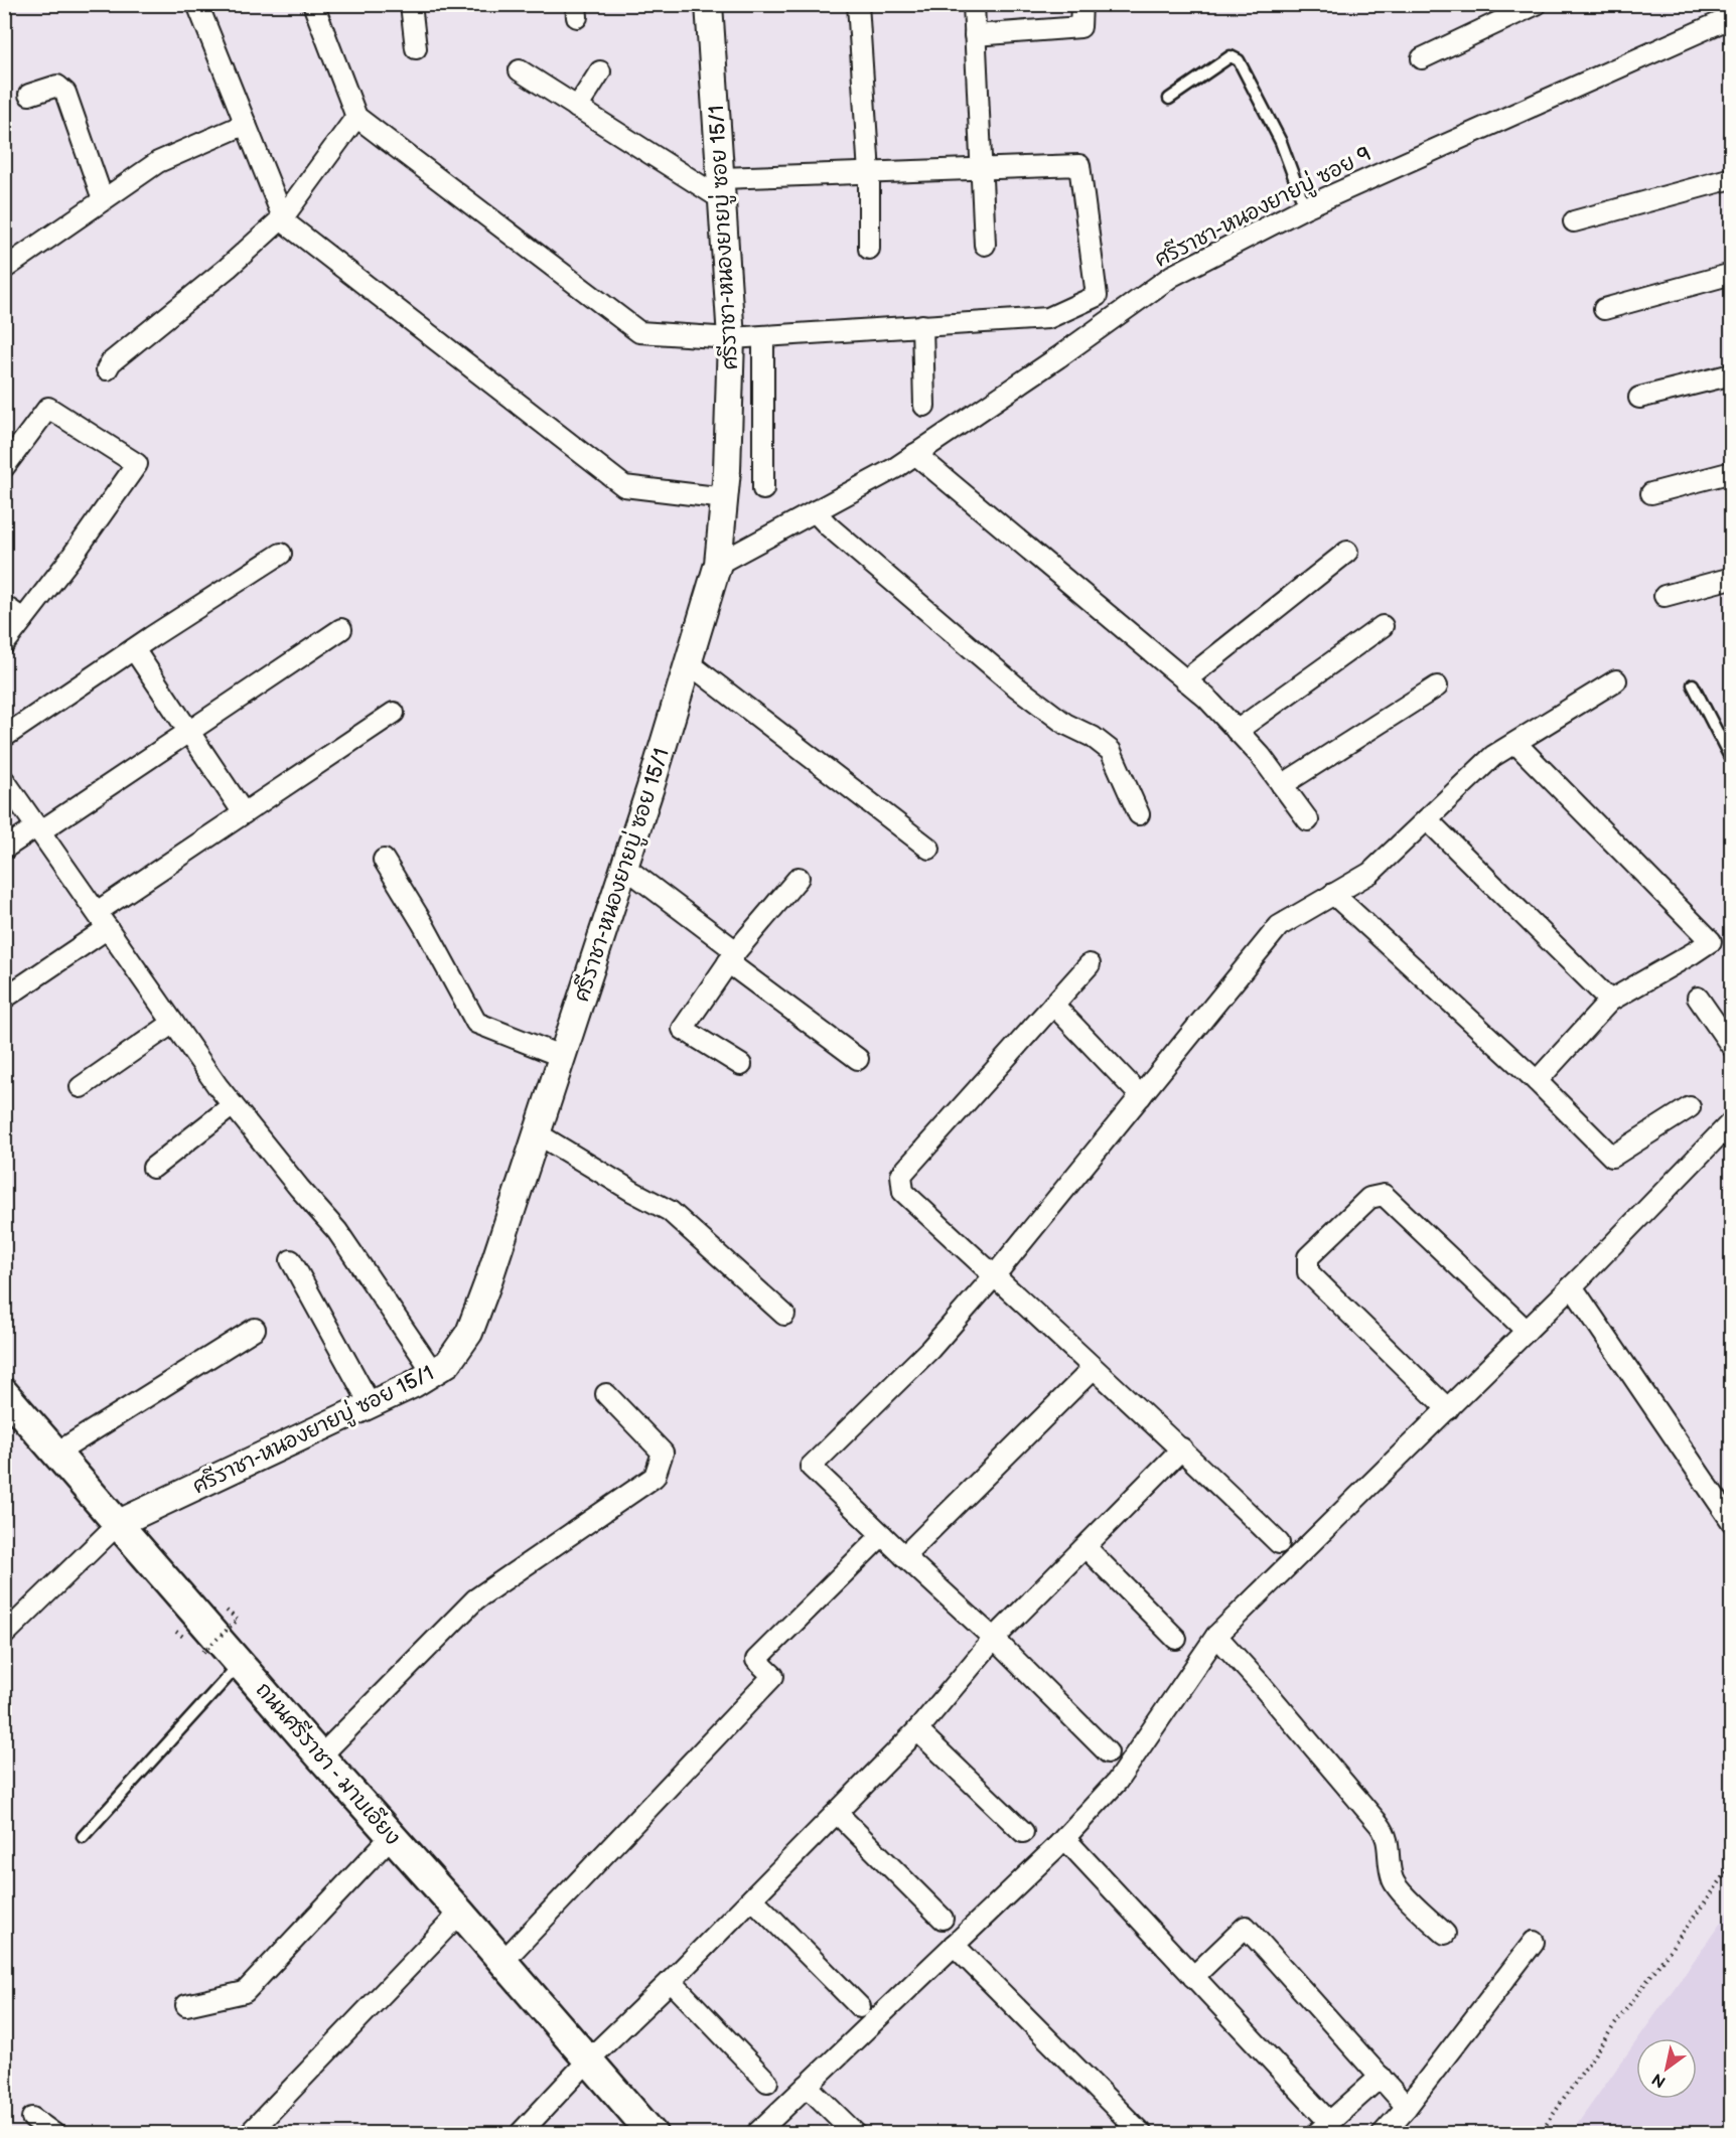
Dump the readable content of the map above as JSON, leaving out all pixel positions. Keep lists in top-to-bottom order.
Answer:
{
  "streets": {
    "main road": ["ถนนศรีราชา - มาบเอียง"],
    "street": ["ศรีราชา-หนองยายบู่ ซอย 9", "ศรีราชา-หนองยายบู่ ซอย 15/1"]
  },
  "crossings": [
    ["ศรีราชา-หนองยายบู่ ซอย 9", "ศรีราชา-หนองยายบู่ ซอย 15/1"],
    ["ศรีราชา-หนองยายบู่ ซอย 15/1", "ถนนศรีราชา - มาบเอียง"]
  ],
  "north": "bottom left"
}
